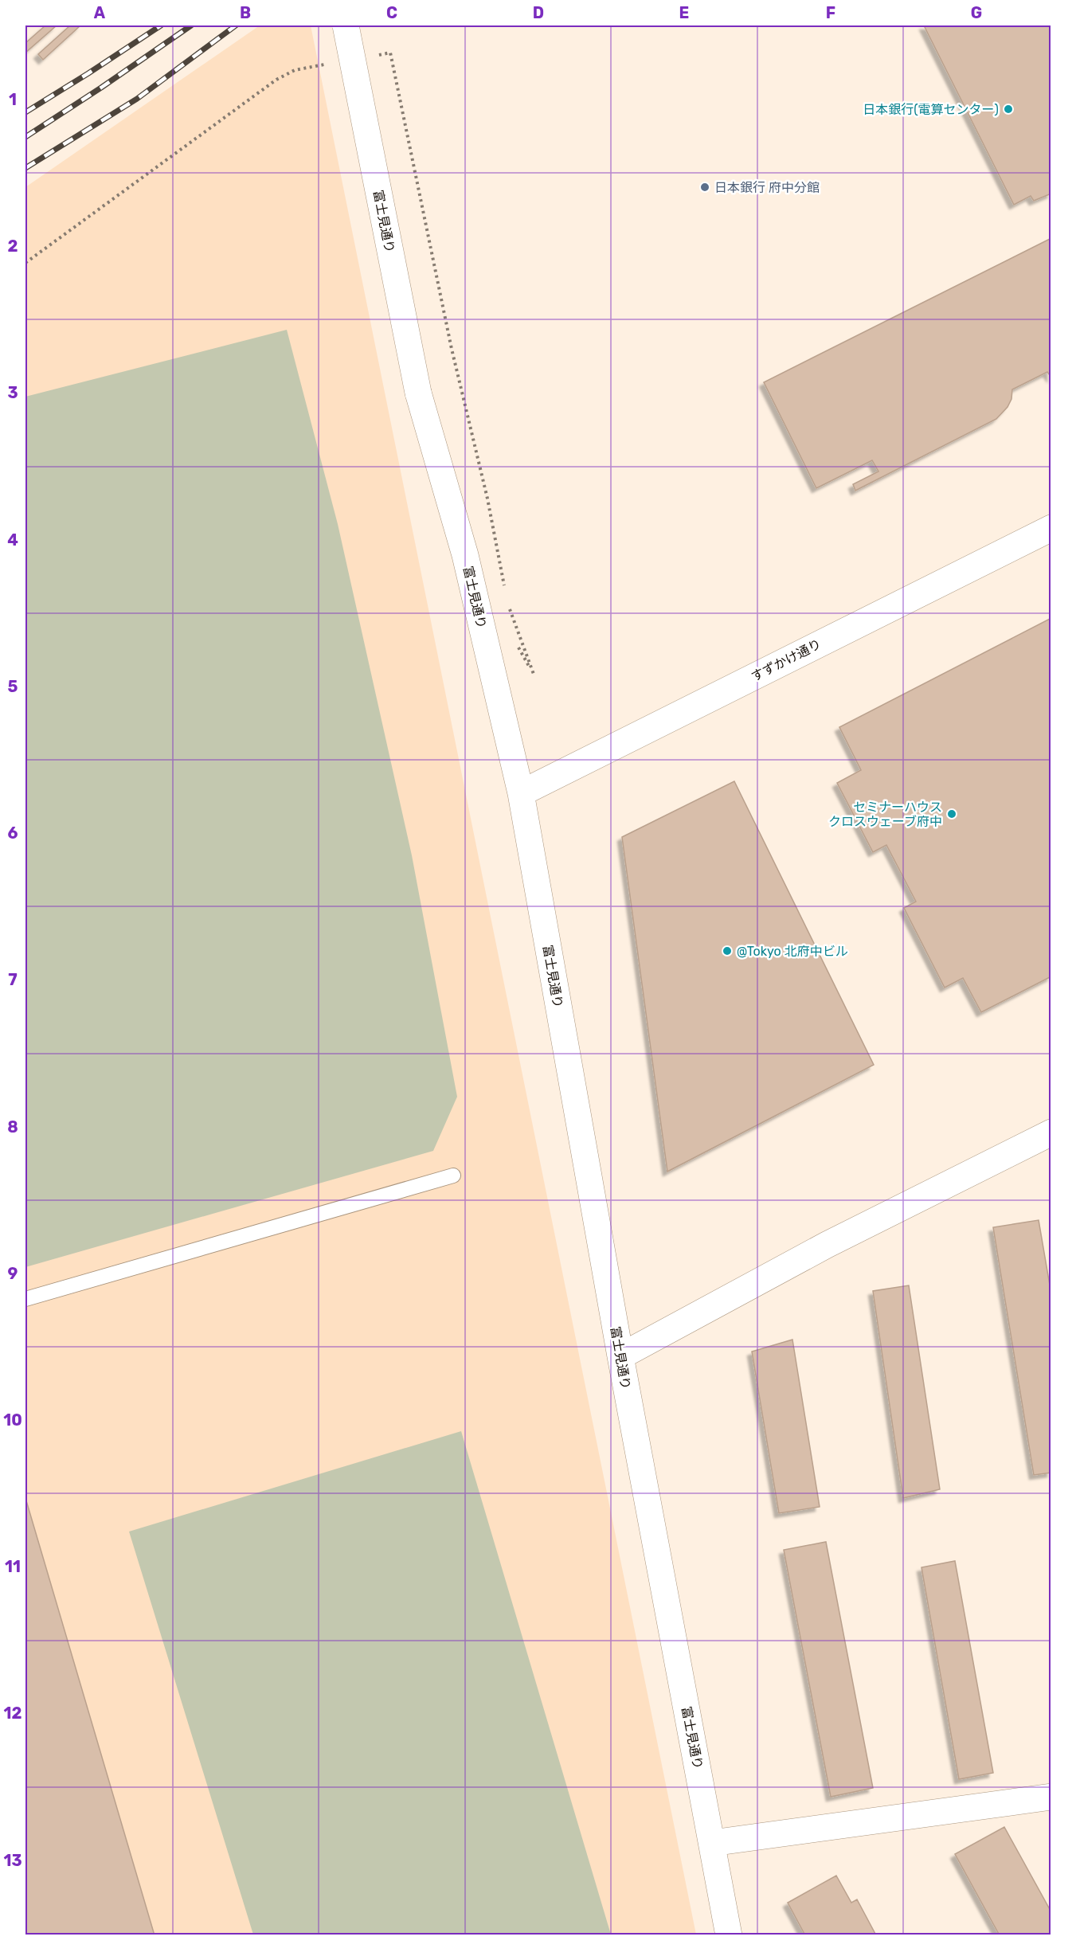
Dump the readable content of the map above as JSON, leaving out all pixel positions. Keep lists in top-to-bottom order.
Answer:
{
  "streets": {
    "street": ["富士見通り", "すずかけ通り"]
  },
  "crossings": [
    ["富士見通り", "すずかけ通り"]
  ],
  "places": [
    "日本銀行(電算センター)",
    "日本銀行 府中分館",
    "セミナーハウス クロスウェーブ府中",
    "@Tokyo 北府中ビル"
  ],
  "grid": {
    "columns": [
      "A",
      "B",
      "C",
      "D",
      "E",
      "F",
      "G"
    ],
    "rows": [
      "1",
      "2",
      "3",
      "4",
      "5",
      "6",
      "7",
      "8",
      "9",
      "10",
      "11",
      "12",
      "13"
    ]
  }
}
